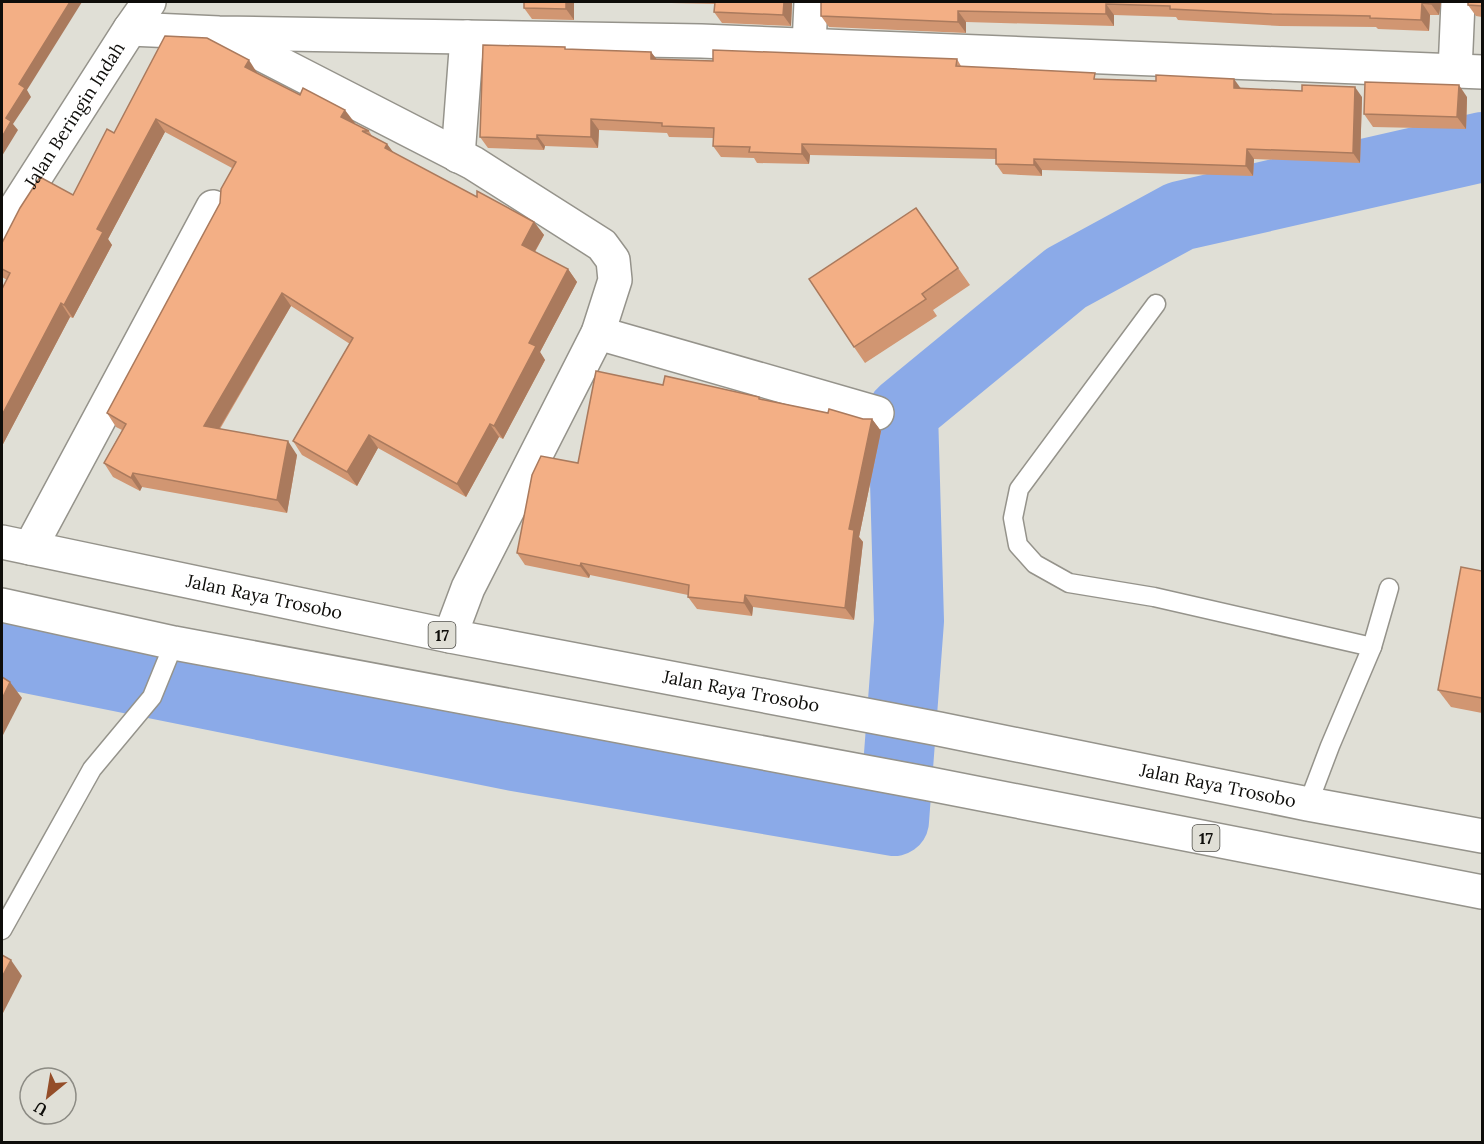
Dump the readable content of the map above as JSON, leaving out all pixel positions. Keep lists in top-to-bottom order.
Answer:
{
  "streets": {
    "main road": ["Jalan Beringin Indah", "Jalan Raya Trosobo", "17"]
  },
  "north": "bottom left"
}
